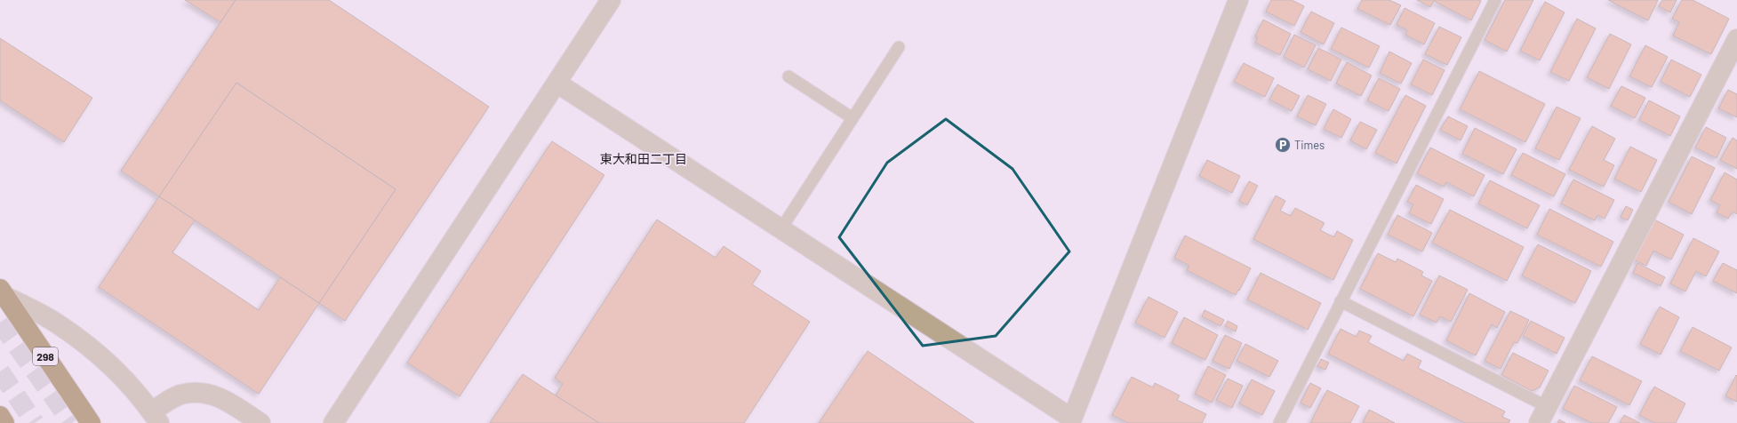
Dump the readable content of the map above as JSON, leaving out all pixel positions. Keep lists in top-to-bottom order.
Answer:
{
  "streets": {
    "highway": ["298"]
  },
  "districts": ["東大和田二丁目"],
  "places": {
    "parking": ["Times"]
  }
}
